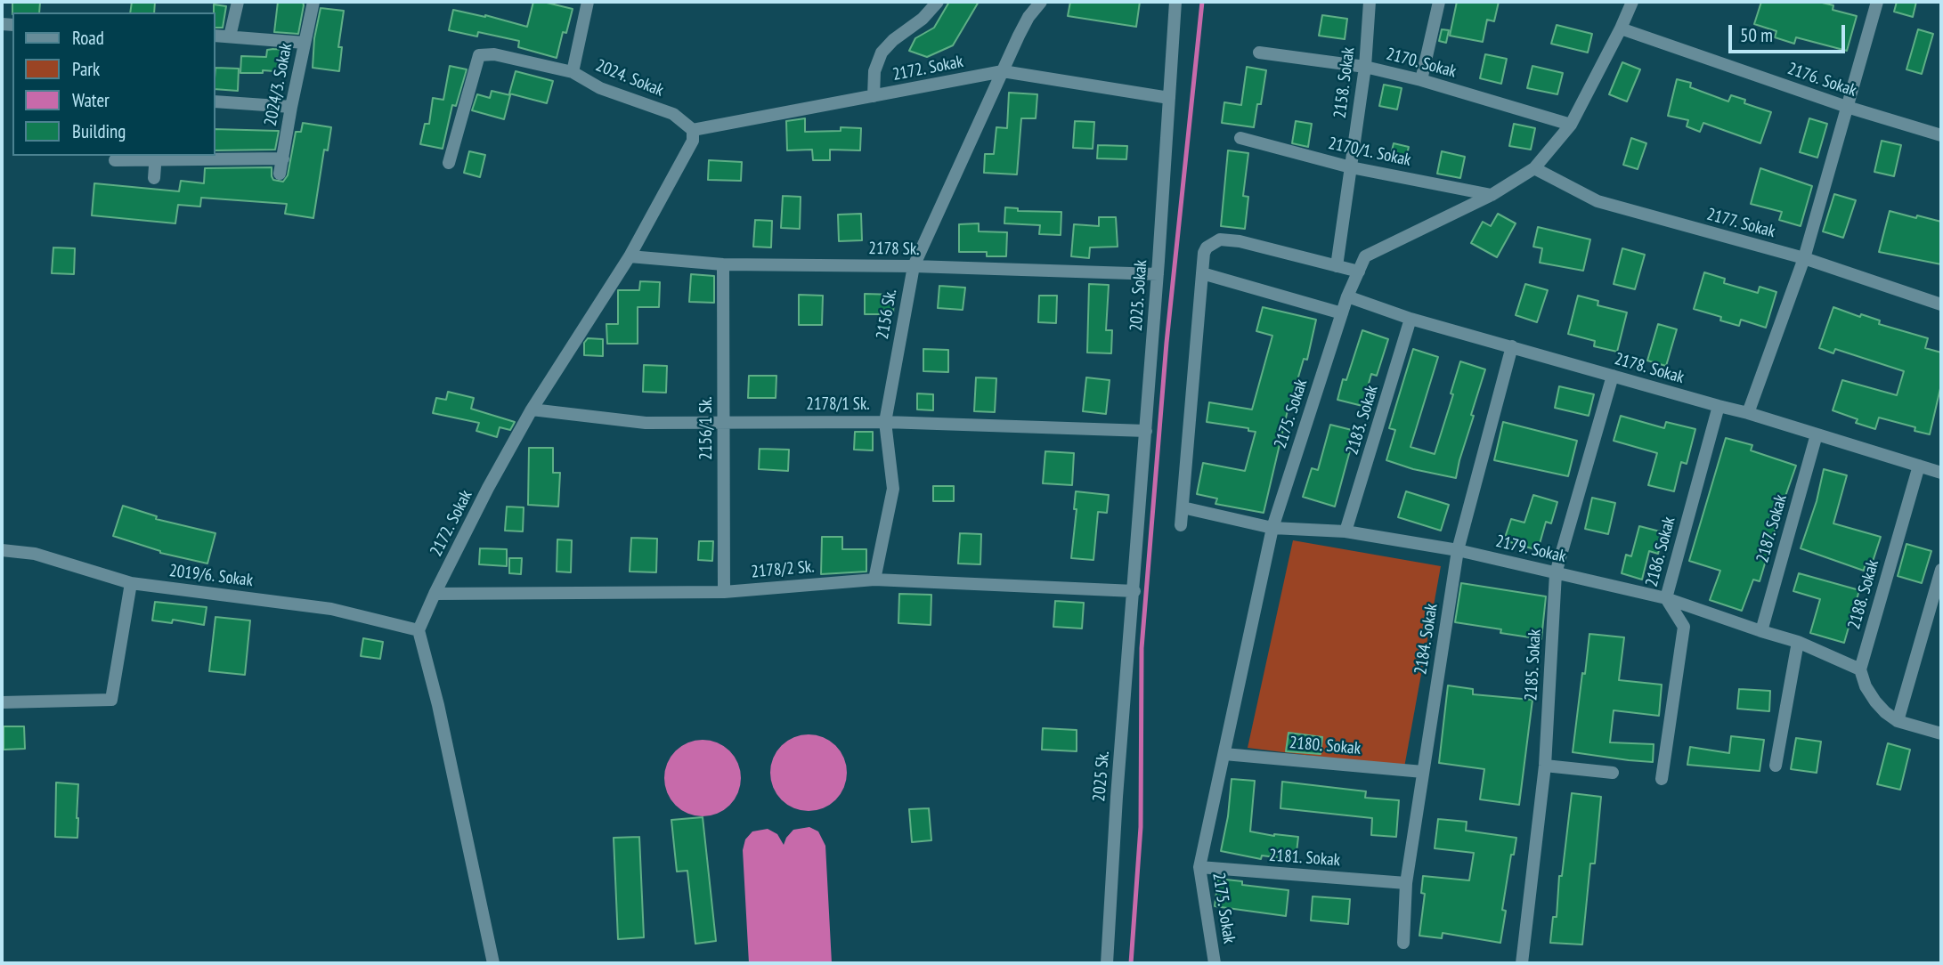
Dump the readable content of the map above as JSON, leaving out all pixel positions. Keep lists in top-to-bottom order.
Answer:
{
  "streets": {
    "street": [
      "2170. Sokak",
      "2172. Sokak",
      "2024. Sokak",
      "2176. Sokak",
      "2158. Sokak",
      "2024/3. Sokak",
      "2170/1. Sokak",
      "2177. Sokak",
      "2178 Sk.",
      "2025. Sokak",
      "2156 Sk.",
      "2178. Sokak",
      "2178/1 Sk.",
      "2175. Sokak",
      "2183. Sokak",
      "2156/1 Sk.",
      "2187. Sokak",
      "2179. Sokak",
      "2186. Sokak",
      "2178/2 Sk.",
      "2019/6. Sokak",
      "2188. Sokak",
      "2184. Sokak",
      "2185. Sokak",
      "2180. Sokak",
      "2025 Sk.",
      "2181. Sokak"
    ]
  },
  "crossings": [
    ["2170. Sokak", "2158. Sokak"],
    ["2170. Sokak", "2175. Sokak"],
    ["2172. Sokak", "2024. Sokak"],
    ["2172. Sokak", "2178 Sk."],
    ["2172. Sokak", "2025. Sokak"],
    ["2172. Sokak", "2156 Sk."],
    ["2172. Sokak", "2178/1 Sk."],
    ["2172. Sokak", "2178/2 Sk."],
    ["2172. Sokak", "2019/6. Sokak"],
    ["2176. Sokak", "2175. Sokak"],
    ["2158. Sokak", "2170/1. Sokak"],
    ["2170/1. Sokak", "2175. Sokak"],
    ["2177. Sokak", "2175. Sokak"],
    ["2178 Sk.", "2025. Sokak"],
    ["2178 Sk.", "2156 Sk."],
    ["2178 Sk.", "2156/1 Sk."],
    ["2025. Sokak", "2178/1 Sk."],
    ["2025. Sokak", "2178/2 Sk."],
    ["2025. Sokak", "2025 Sk."],
    ["2156 Sk.", "2178/1 Sk."],
    ["2156 Sk.", "2178/2 Sk."],
    ["2178. Sokak", "2175. Sokak"],
    ["2178. Sokak", "2183. Sokak"],
    ["2178. Sokak", "2187. Sokak"],
    ["2178. Sokak", "2186. Sokak"],
    ["2178. Sokak", "2188. Sokak"],
    ["2178. Sokak", "2184. Sokak"],
    ["2178. Sokak", "2185. Sokak"],
    ["2178/1 Sk.", "2156/1 Sk."],
    ["2175. Sokak", "2179. Sokak"],
    ["2175. Sokak", "2180. Sokak"],
    ["2175. Sokak", "2181. Sokak"],
    ["2183. Sokak", "2179. Sokak"],
    ["2156/1 Sk.", "2178/2 Sk."],
    ["2187. Sokak", "2179. Sokak"],
    ["2179. Sokak", "2186. Sokak"],
    ["2179. Sokak", "2188. Sokak"],
    ["2179. Sokak", "2184. Sokak"],
    ["2179. Sokak", "2185. Sokak"],
    ["2178/2 Sk.", "2025 Sk."],
    ["2184. Sokak", "2180. Sokak"],
    ["2184. Sokak", "2181. Sokak"]
  ],
  "legend": [
    "Road",
    "Park",
    "Water",
    "Building"
  ],
  "scale_bar": "50 m"
}
